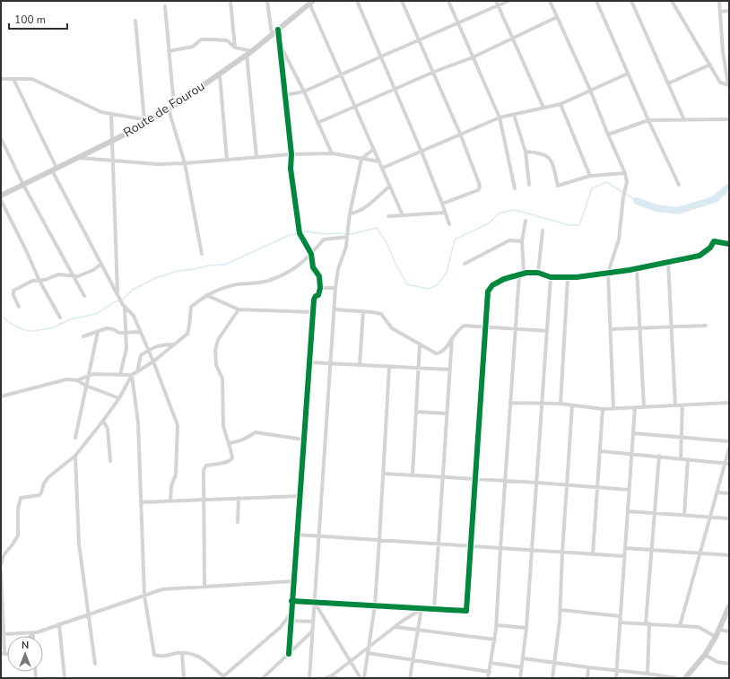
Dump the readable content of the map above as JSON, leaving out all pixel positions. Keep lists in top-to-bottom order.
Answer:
{
  "streets": {
    "main road": ["Route de Fourou"]
  },
  "scale_bar": "100 m",
  "north": "top"
}
